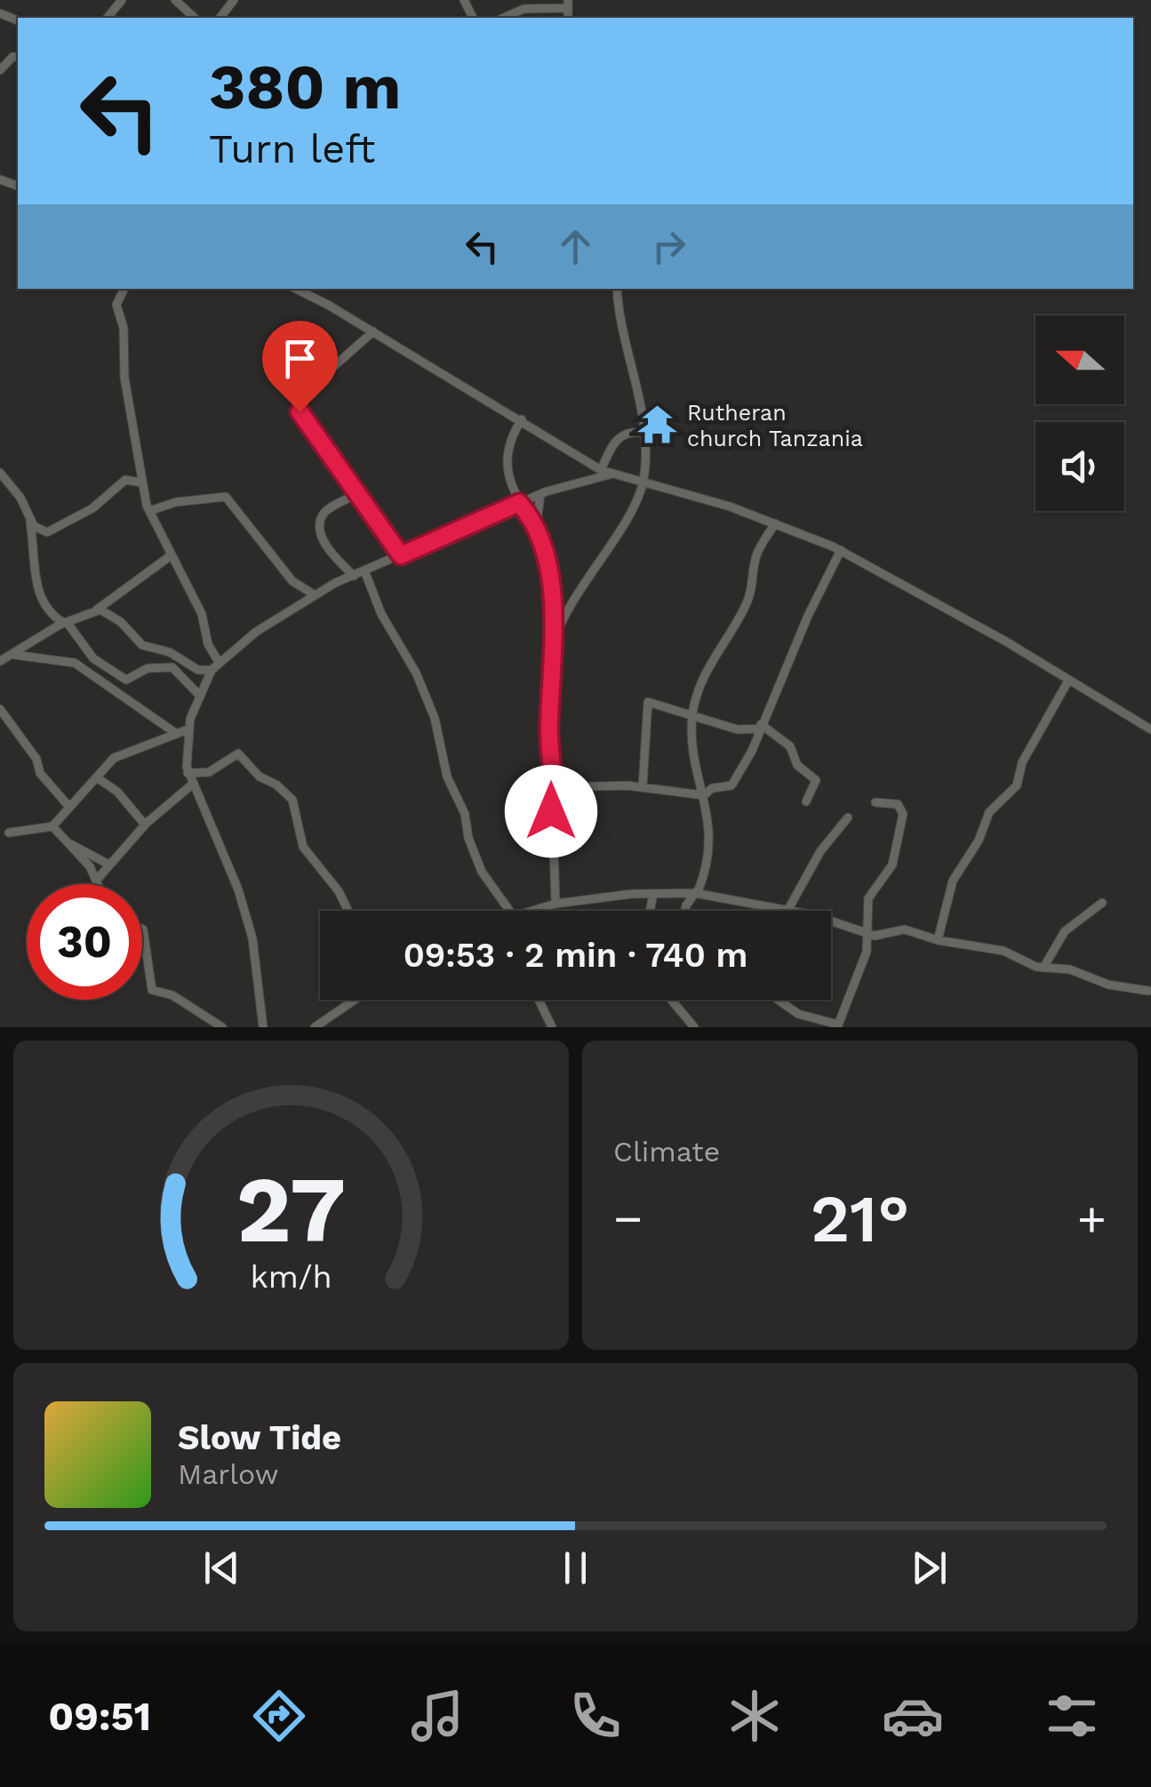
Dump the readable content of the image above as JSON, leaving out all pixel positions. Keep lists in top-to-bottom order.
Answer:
{
  "places": {
    "temple": ["Rutheran church Tanzania"]
  },
  "north": "left",
  "page": {
    "turn": ["380 m", "Turn left"],
    "limit": "30",
    "trip": "09:53 · 2 min · 740 m",
    "tile": "Climate",
    "heat": ["−", "21°", "+"],
    "song": ["Slow Tide", "Marlow"],
    "tabs": "09:51",
    "gauge": ["27", "km/h"]
  }
}
